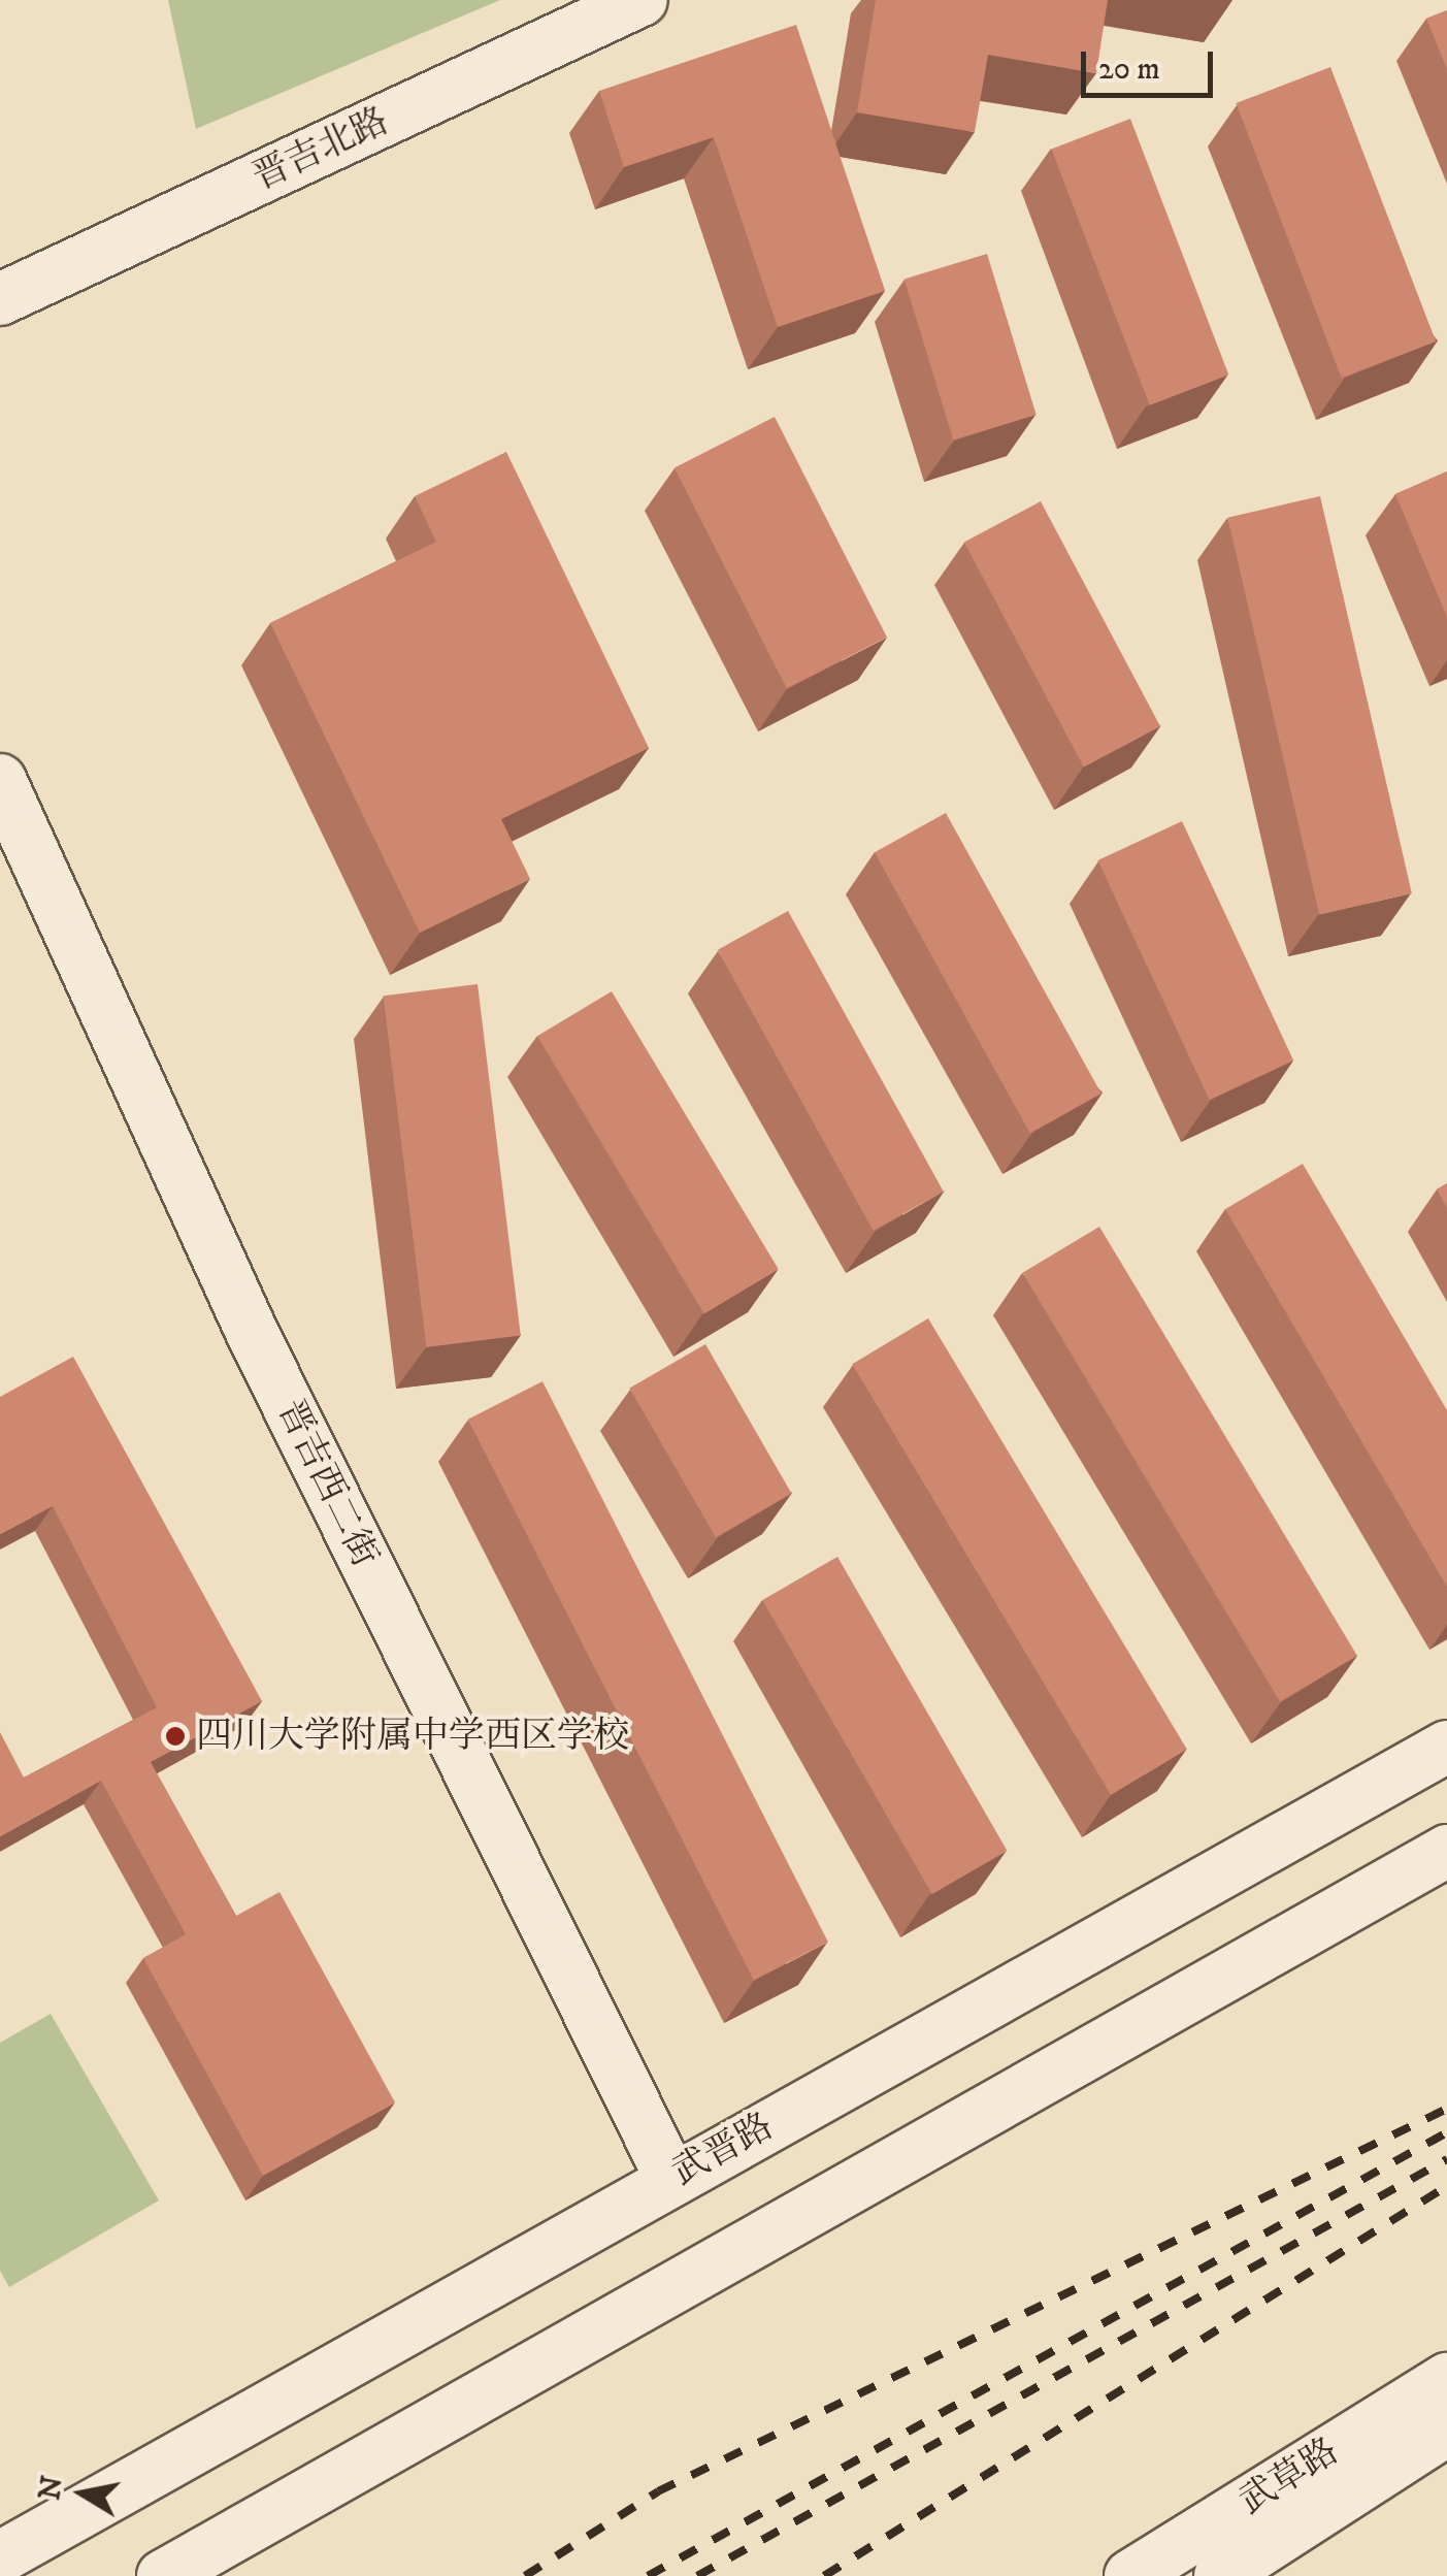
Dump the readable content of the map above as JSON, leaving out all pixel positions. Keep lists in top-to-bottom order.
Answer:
{
  "streets": {
    "street": [
      "晋吉北路",
      "晋吉西二街",
      "武晋路",
      "武草路"
    ]
  },
  "crossings": [
    ["晋吉西二街", "武晋路"]
  ],
  "places": ["四川大学附属中学西区学校"],
  "scale_bar": "20 m",
  "north": "left"
}
